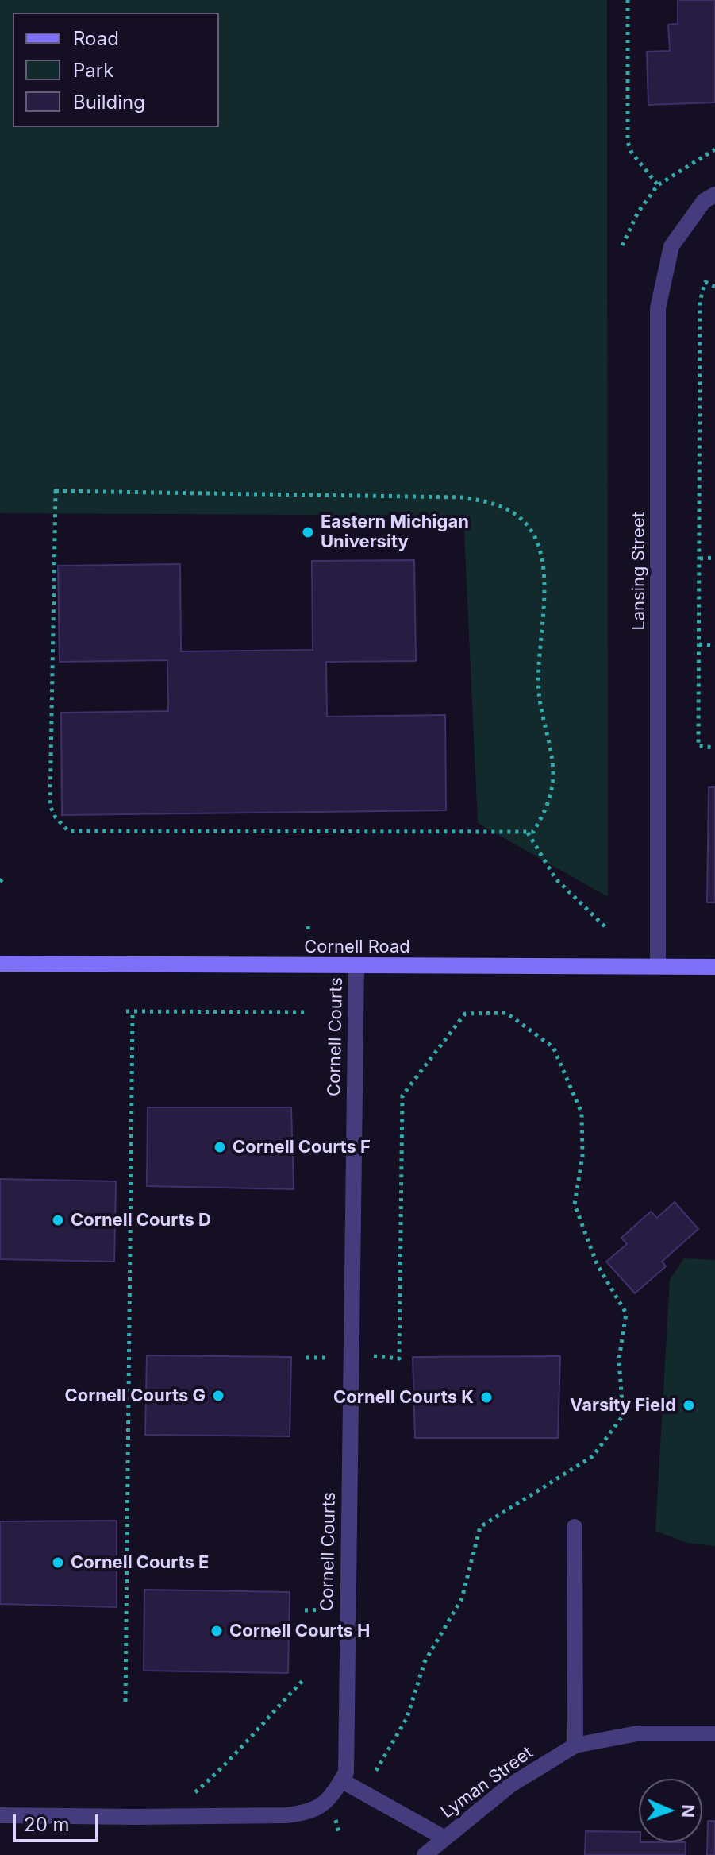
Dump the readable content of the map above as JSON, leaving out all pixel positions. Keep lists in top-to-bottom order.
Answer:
{
  "streets": {
    "street": ["Cornell Road"],
    "lane": ["Lansing Street", "Cornell Courts", "Lyman Street"]
  },
  "crossings": [
    ["Lansing Street", "Cornell Road"],
    ["Cornell Road", "Cornell Courts"]
  ],
  "places": [
    "Eastern Michigan University",
    "Cornell Courts F",
    "Cornell Courts D",
    "Cornell Courts G",
    "Cornell Courts K",
    "Varsity Field",
    "Cornell Courts E",
    "Cornell Courts H"
  ],
  "legend": ["Road", "Park", "Building"],
  "scale_bar": "20 m",
  "north": "right"
}
